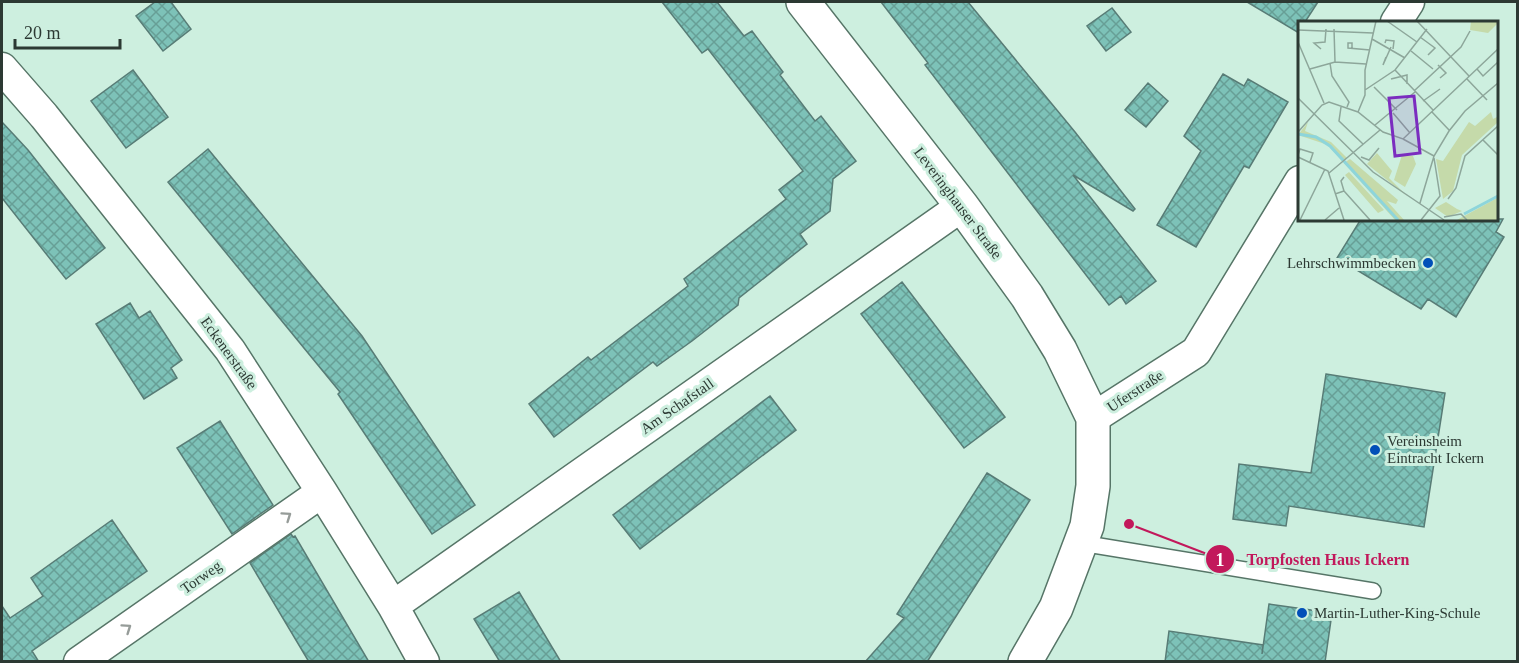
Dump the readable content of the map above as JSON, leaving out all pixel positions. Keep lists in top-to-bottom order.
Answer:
{
  "streets": {
    "main road": ["Leveringhauser Straße", "Uferstraße"],
    "street": ["Eckenerstraße", "Am Schafstall", "Torweg"]
  },
  "crossings": [
    ["Leveringhauser Straße", "Uferstraße"],
    ["Leveringhauser Straße", "Am Schafstall"],
    ["Eckenerstraße", "Am Schafstall"],
    ["Eckenerstraße", "Torweg"]
  ],
  "one_way": ["Torweg"],
  "places": [
    "Lehrschwimmbecken",
    "Vereinsheim Eintracht Ickern",
    "Torpfosten Haus Ickern",
    "Martin-Luther-King-Schule"
  ],
  "scale_bar": "20 m"
}
